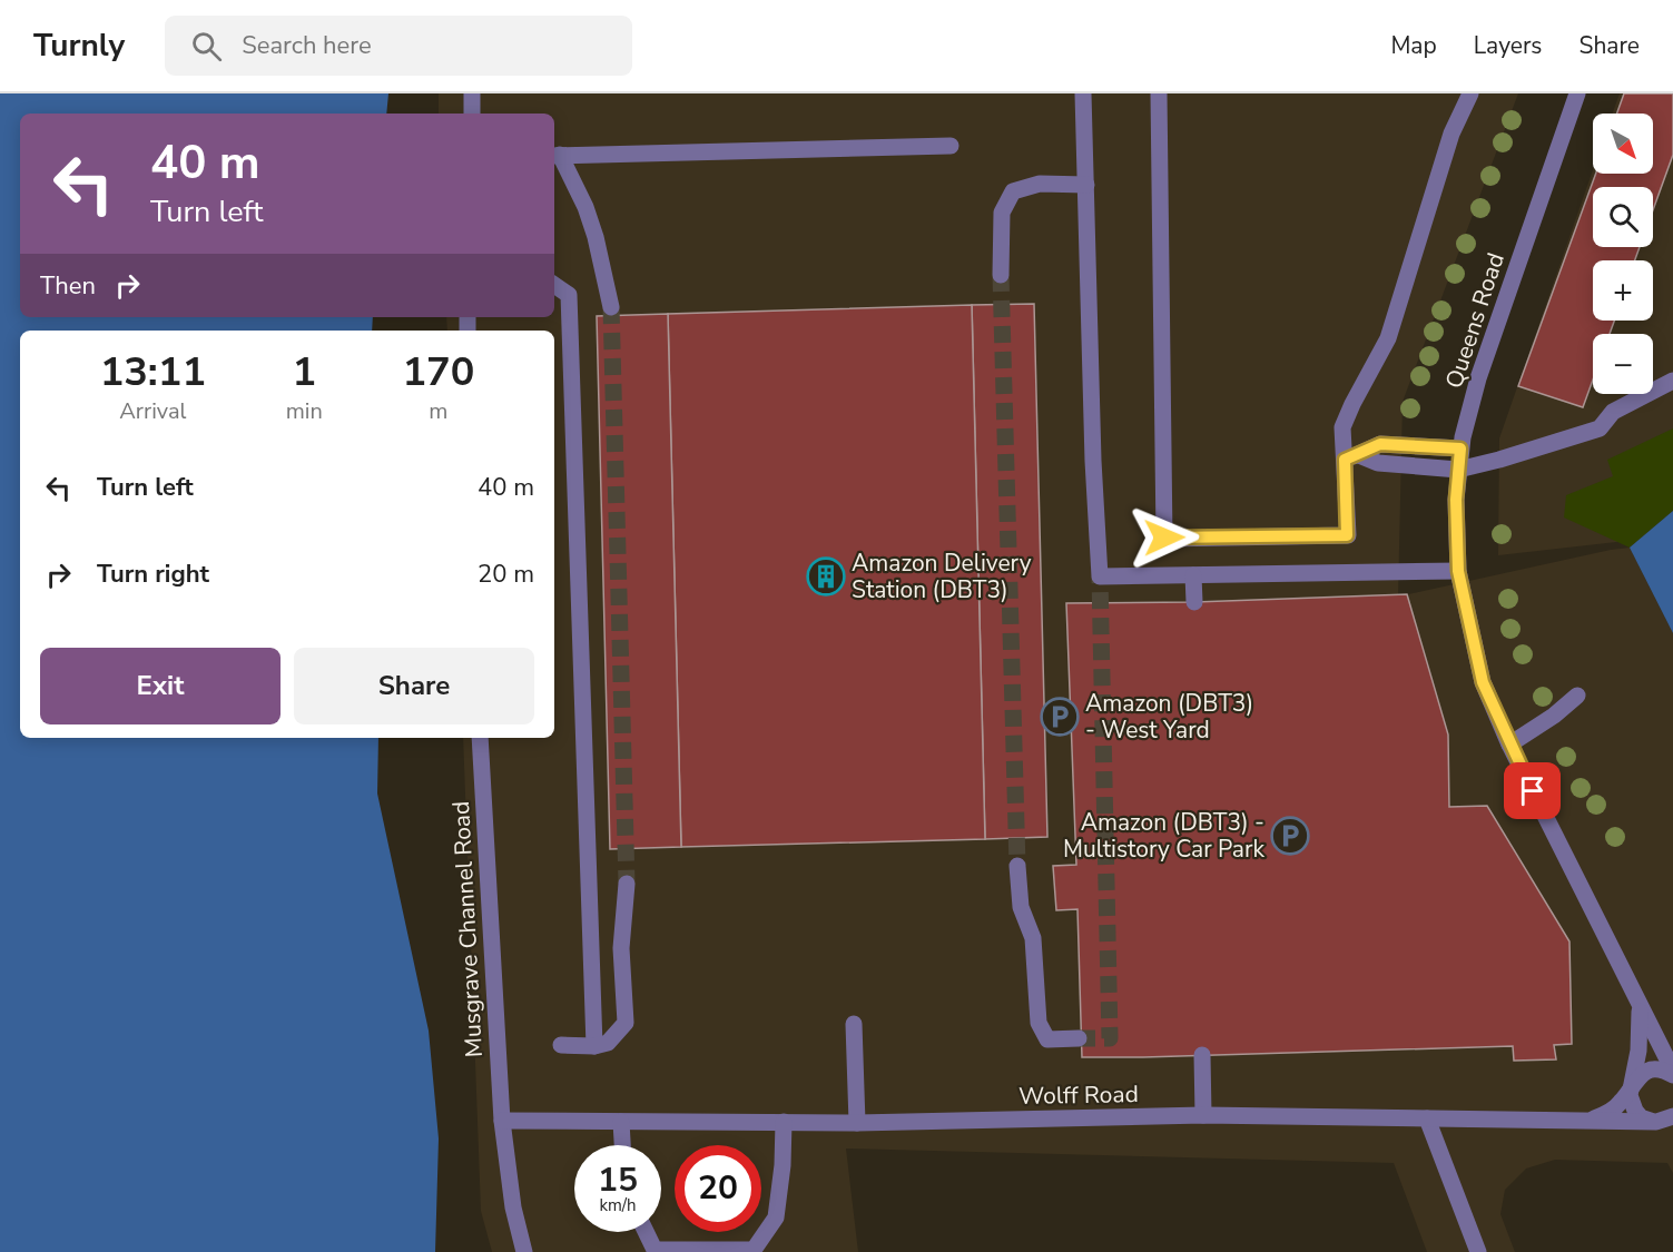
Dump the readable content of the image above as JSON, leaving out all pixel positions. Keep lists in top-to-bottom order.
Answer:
{
  "streets": {
    "street": ["Queens Road", "Musgrave Channel Road", "Wolff Road"]
  },
  "crossings": [
    ["Musgrave Channel Road", "Wolff Road"]
  ],
  "places": {
    "building": ["Amazon Delivery Station (DBT3)"],
    "parking": ["Amazon (DBT3) - West Yard", "Amazon (DBT3) - Multistory Car Park"]
  },
  "north": "bottom right",
  "page": {
    "header": "Turnly",
    "search": "Search here",
    "nav": ["Map", "Layers", "Share"],
    "map_buttons": ["+", "−"],
    "turn": ["40 m", "Turn left"],
    "then": "Then",
    "eta": [
      "13:11",
      "Arrival",
      "1",
      "min",
      "170",
      "m"
    ],
    "list": [
      {
        "name": "Turn left",
        "value": "40 m"
      },
      {
        "name": "Turn right",
        "value": "20 m"
      }
    ],
    "buttons": ["Exit", "Share"],
    "speed": "15 km/h",
    "limit": "20"
  }
}
